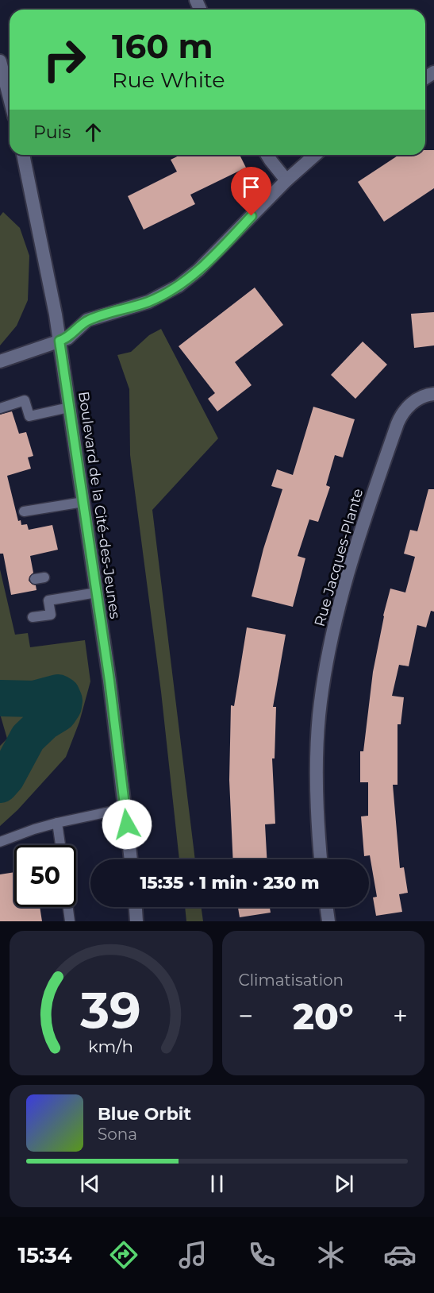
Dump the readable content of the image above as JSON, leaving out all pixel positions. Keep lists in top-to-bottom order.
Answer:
{
  "streets": {
    "street": ["Boulevard de la Cité-des-Jeunes", "Rue Jacques-Plante"]
  },
  "page": {
    "turn": ["160 m", "Rue White"],
    "then": "Puis",
    "limit": "50",
    "trip": "15:35 · 1 min · 230 m",
    "tile": "Climatisation",
    "heat": ["−", "20°", "+"],
    "song": ["Blue Orbit", "Sona"],
    "tabs": "15:34",
    "gauge": ["39", "km/h"]
  }
}
